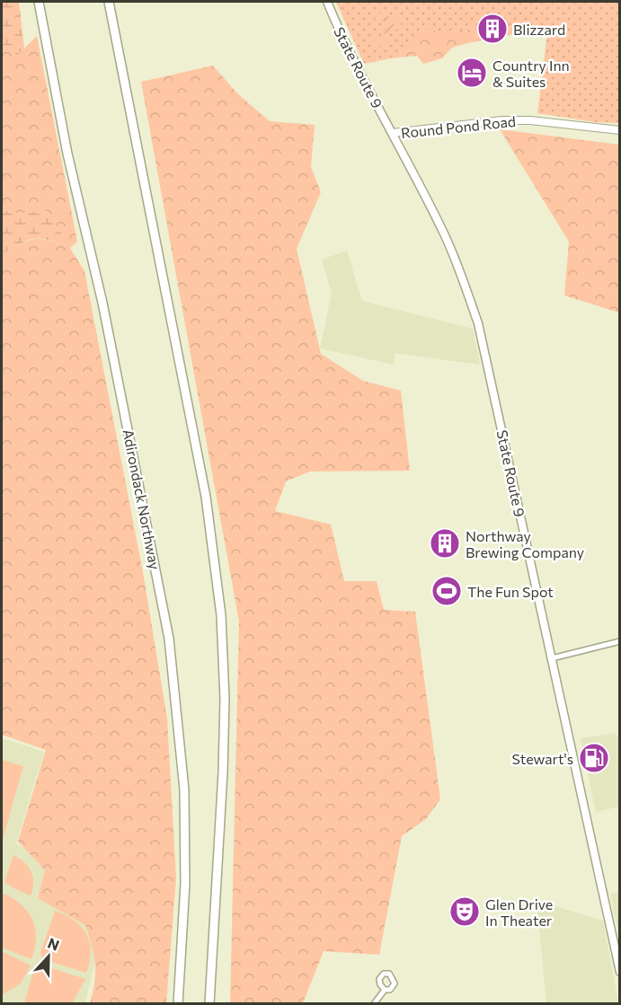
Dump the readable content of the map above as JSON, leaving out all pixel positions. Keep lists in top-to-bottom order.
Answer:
{
  "streets": {
    "highway": ["Adirondack Northway"],
    "main road": ["State Route 9"],
    "street": ["Round Pond Road"]
  },
  "crossings": [
    ["State Route 9", "Round Pond Road"]
  ],
  "places": {
    "building": ["Blizzard", "Northway Brewing Company"],
    "hotel": ["Country Inn & Suites"],
    "sports": ["The Fun Spot"],
    "fuel station": ["Stewart's"],
    "theatre": ["Glen Drive In Theater"]
  },
  "north": "top"
}
